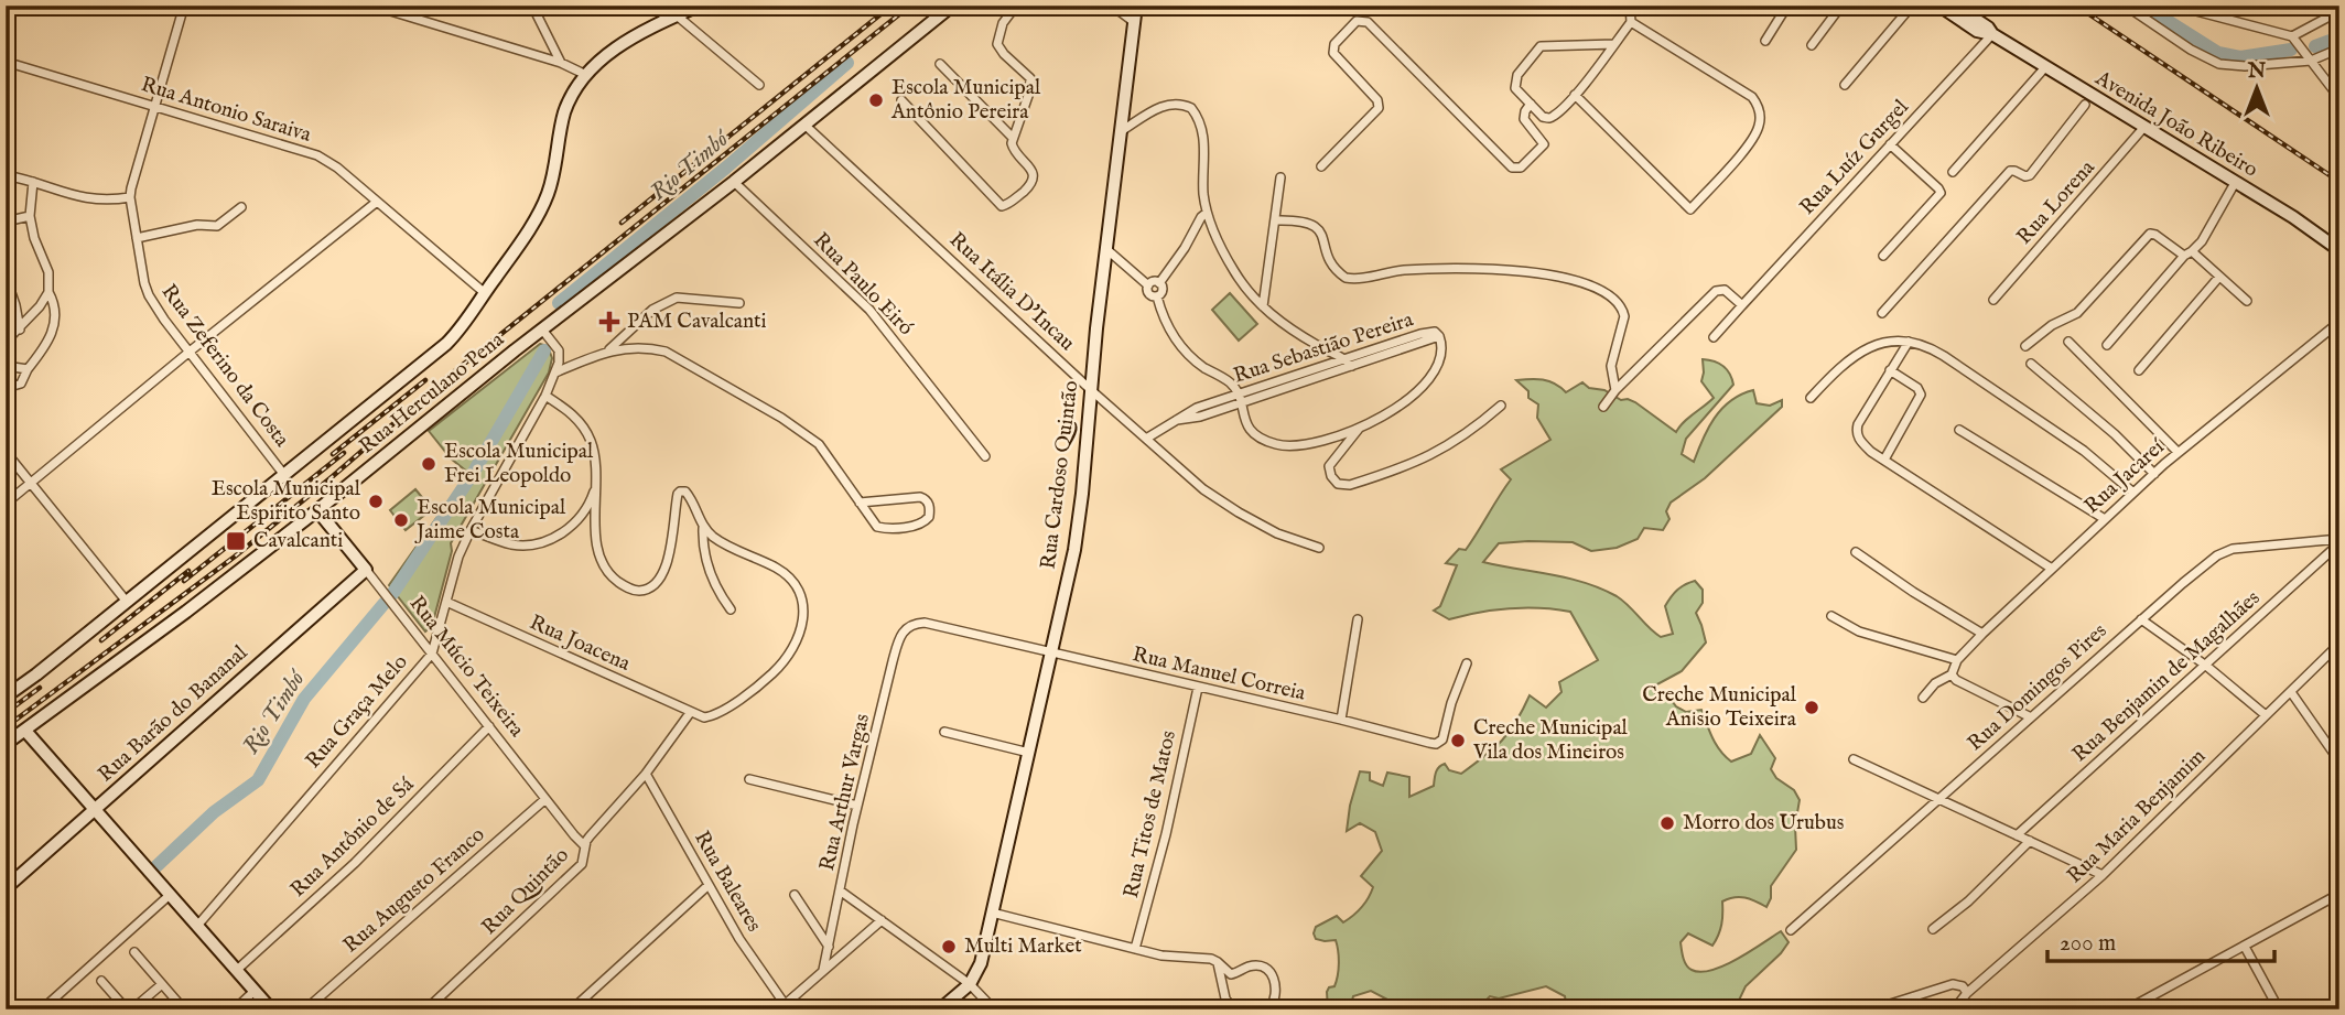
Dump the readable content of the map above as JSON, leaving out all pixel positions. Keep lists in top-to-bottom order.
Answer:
{
  "streets": {
    "main road": [
      "Avenida João Ribeiro",
      "Rua Herculano Pena",
      "Rua Cardoso Quintão",
      "Rua Múcio Teixeira",
      "Rua Barão do Bananal"
    ],
    "street": [
      "Rua Antonio Saraiva",
      "Rua Luíz Gurgel",
      "Rua Lorena",
      "Rua Paulo Eiró",
      "Rua Itália D'Incau",
      "Rua Sebastião Pereira",
      "Rua Zeferino da Costa",
      "Rua Jacareí",
      "Rua Joacena",
      "Rua Manuel Correia",
      "Rua Benjamin de Magalhães",
      "Rua Domingos Pires",
      "Rua Graça Melo",
      "Rua Arthur Vargas",
      "Rua Titos de Matos",
      "Rua Maria Benjamim",
      "Rua Antônio de Sá",
      "Rua Baleares",
      "Rua Augusto Franco",
      "Rua Quintão"
    ]
  },
  "crossings": [
    ["Rua Antonio Saraiva", "Rua Zeferino da Costa"],
    ["Avenida João Ribeiro", "Rua Luíz Gurgel"],
    ["Avenida João Ribeiro", "Rua Lorena"],
    ["Rua Paulo Eiró", "Rua Herculano Pena"],
    ["Rua Itália D'Incau", "Rua Sebastião Pereira"],
    ["Rua Itália D'Incau", "Rua Herculano Pena"],
    ["Rua Itália D'Incau", "Rua Cardoso Quintão"],
    ["Rua Herculano Pena", "Rua Múcio Teixeira"],
    ["Rua Cardoso Quintão", "Rua Manuel Correia"],
    ["Rua Joacena", "Rua Graça Melo"],
    ["Rua Joacena", "Rua Quintão"],
    ["Rua Múcio Teixeira", "Rua Graça Melo"],
    ["Rua Múcio Teixeira", "Rua Barão do Bananal"],
    ["Rua Múcio Teixeira", "Rua Antônio de Sá"],
    ["Rua Múcio Teixeira", "Rua Augusto Franco"],
    ["Rua Múcio Teixeira", "Rua Quintão"],
    ["Rua Manuel Correia", "Rua Arthur Vargas"],
    ["Rua Manuel Correia", "Rua Titos de Matos"],
    ["Rua Benjamin de Magalhães", "Rua Domingos Pires"],
    ["Rua Baleares", "Rua Quintão"]
  ],
  "water": ["Rio Timbó"],
  "places": {
    "other": [
      "Escola Municipal Antônio Pereira",
      "Escola Municipal Frei Leopoldo",
      "Escola Municipal Espirito Santo",
      "Escola Municipal Jaime Costa",
      "Creche Municipal An¡sio Teixeira",
      "Creche Municipal Vila dos Mineiros",
      "Morro dos Urubus",
      "Multi Market"
    ],
    "health": ["PAM Cavalcanti"],
    "transit": ["Cavalcanti"]
  },
  "scale_bar": "200 m",
  "north": "top"
}
